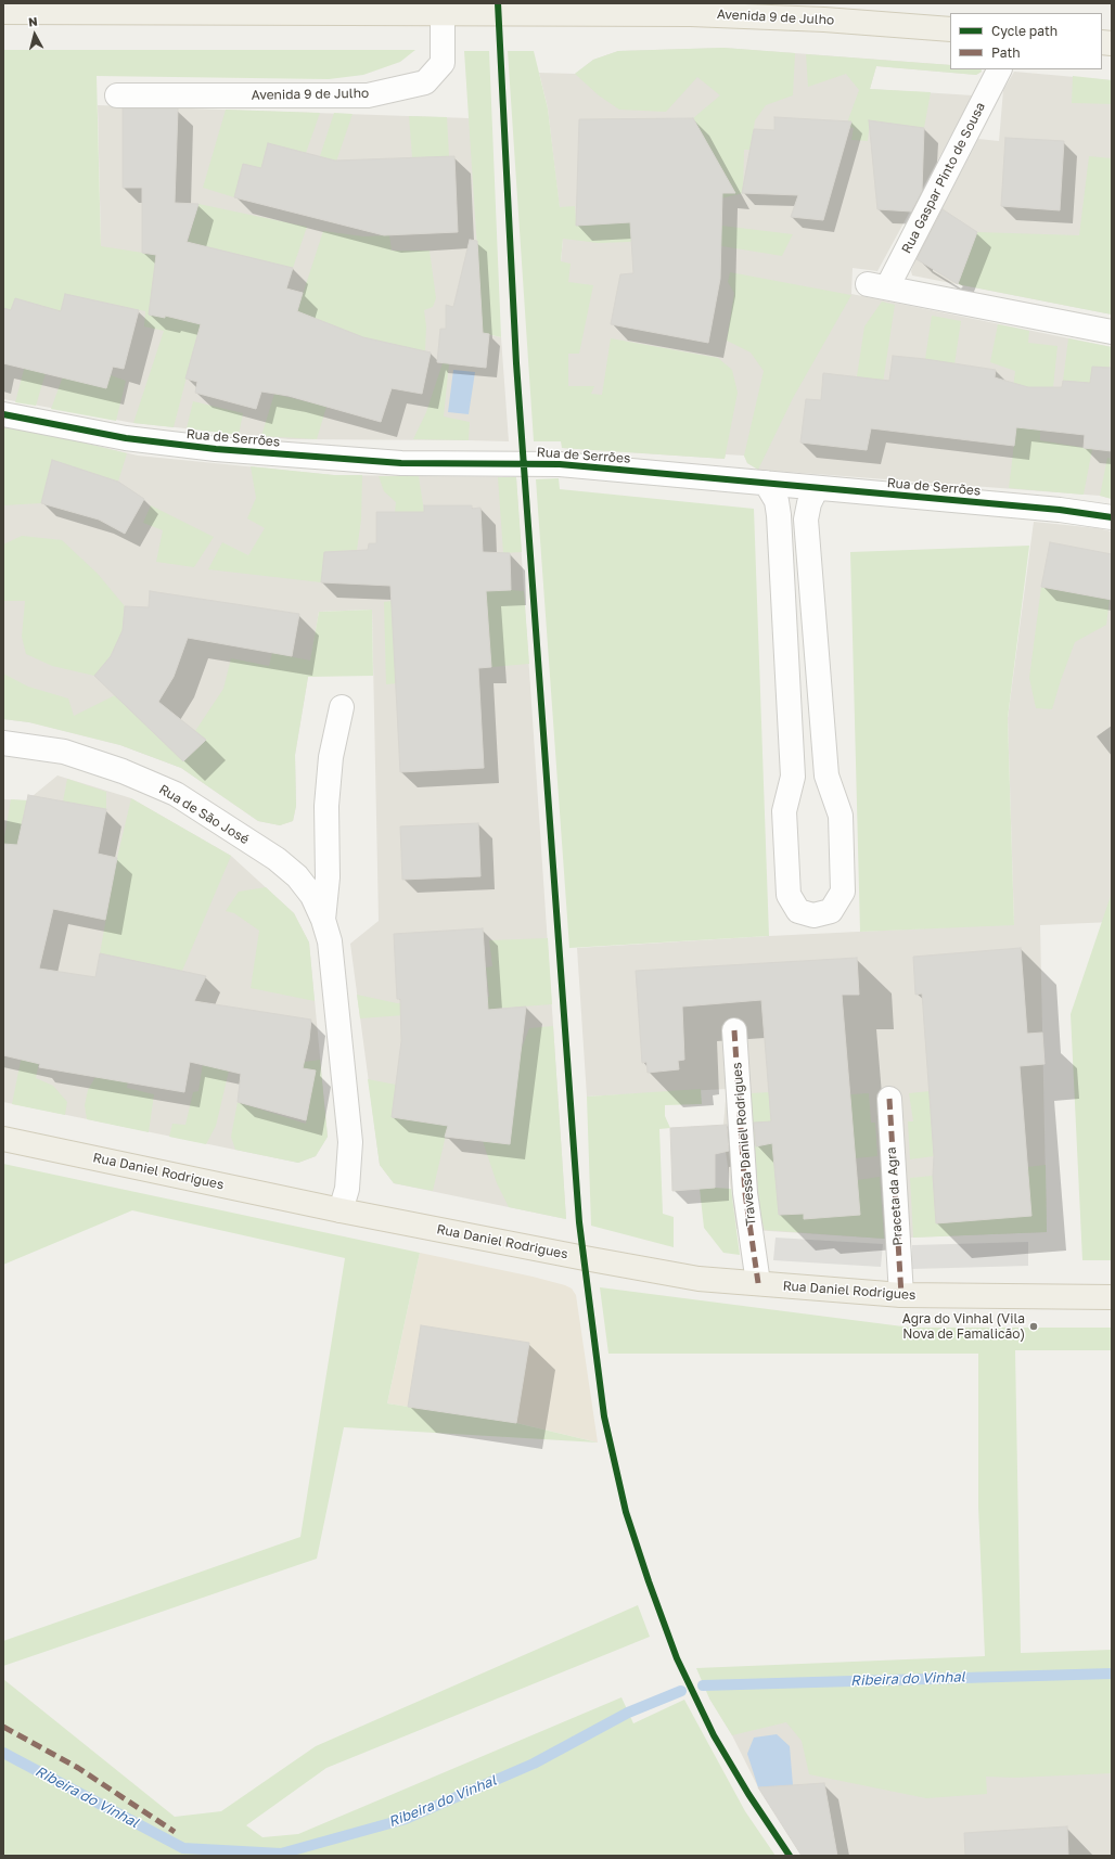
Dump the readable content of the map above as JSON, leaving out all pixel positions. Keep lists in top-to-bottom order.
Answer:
{
  "streets": {
    "main road": ["Avenida 9 de Julho", "Rua Daniel Rodrigues"],
    "street": [
      "Rua Gaspar Pinto de Sousa",
      "Rua de Serrões",
      "Rua de São José",
      "Travessa Daniel Rodrigues",
      "Praceta da Agra"
    ]
  },
  "crossings": [
    ["Rua de São José", "Rua Daniel Rodrigues"],
    ["Travessa Daniel Rodrigues", "Rua Daniel Rodrigues"],
    ["Rua Daniel Rodrigues", "Praceta da Agra"]
  ],
  "water": ["Ribeira do Vinhal"],
  "places": ["Agra do Vinhal (Vila Nova de Famalicão)"],
  "legend": ["Cycle path", "Path"],
  "north": "top"
}
